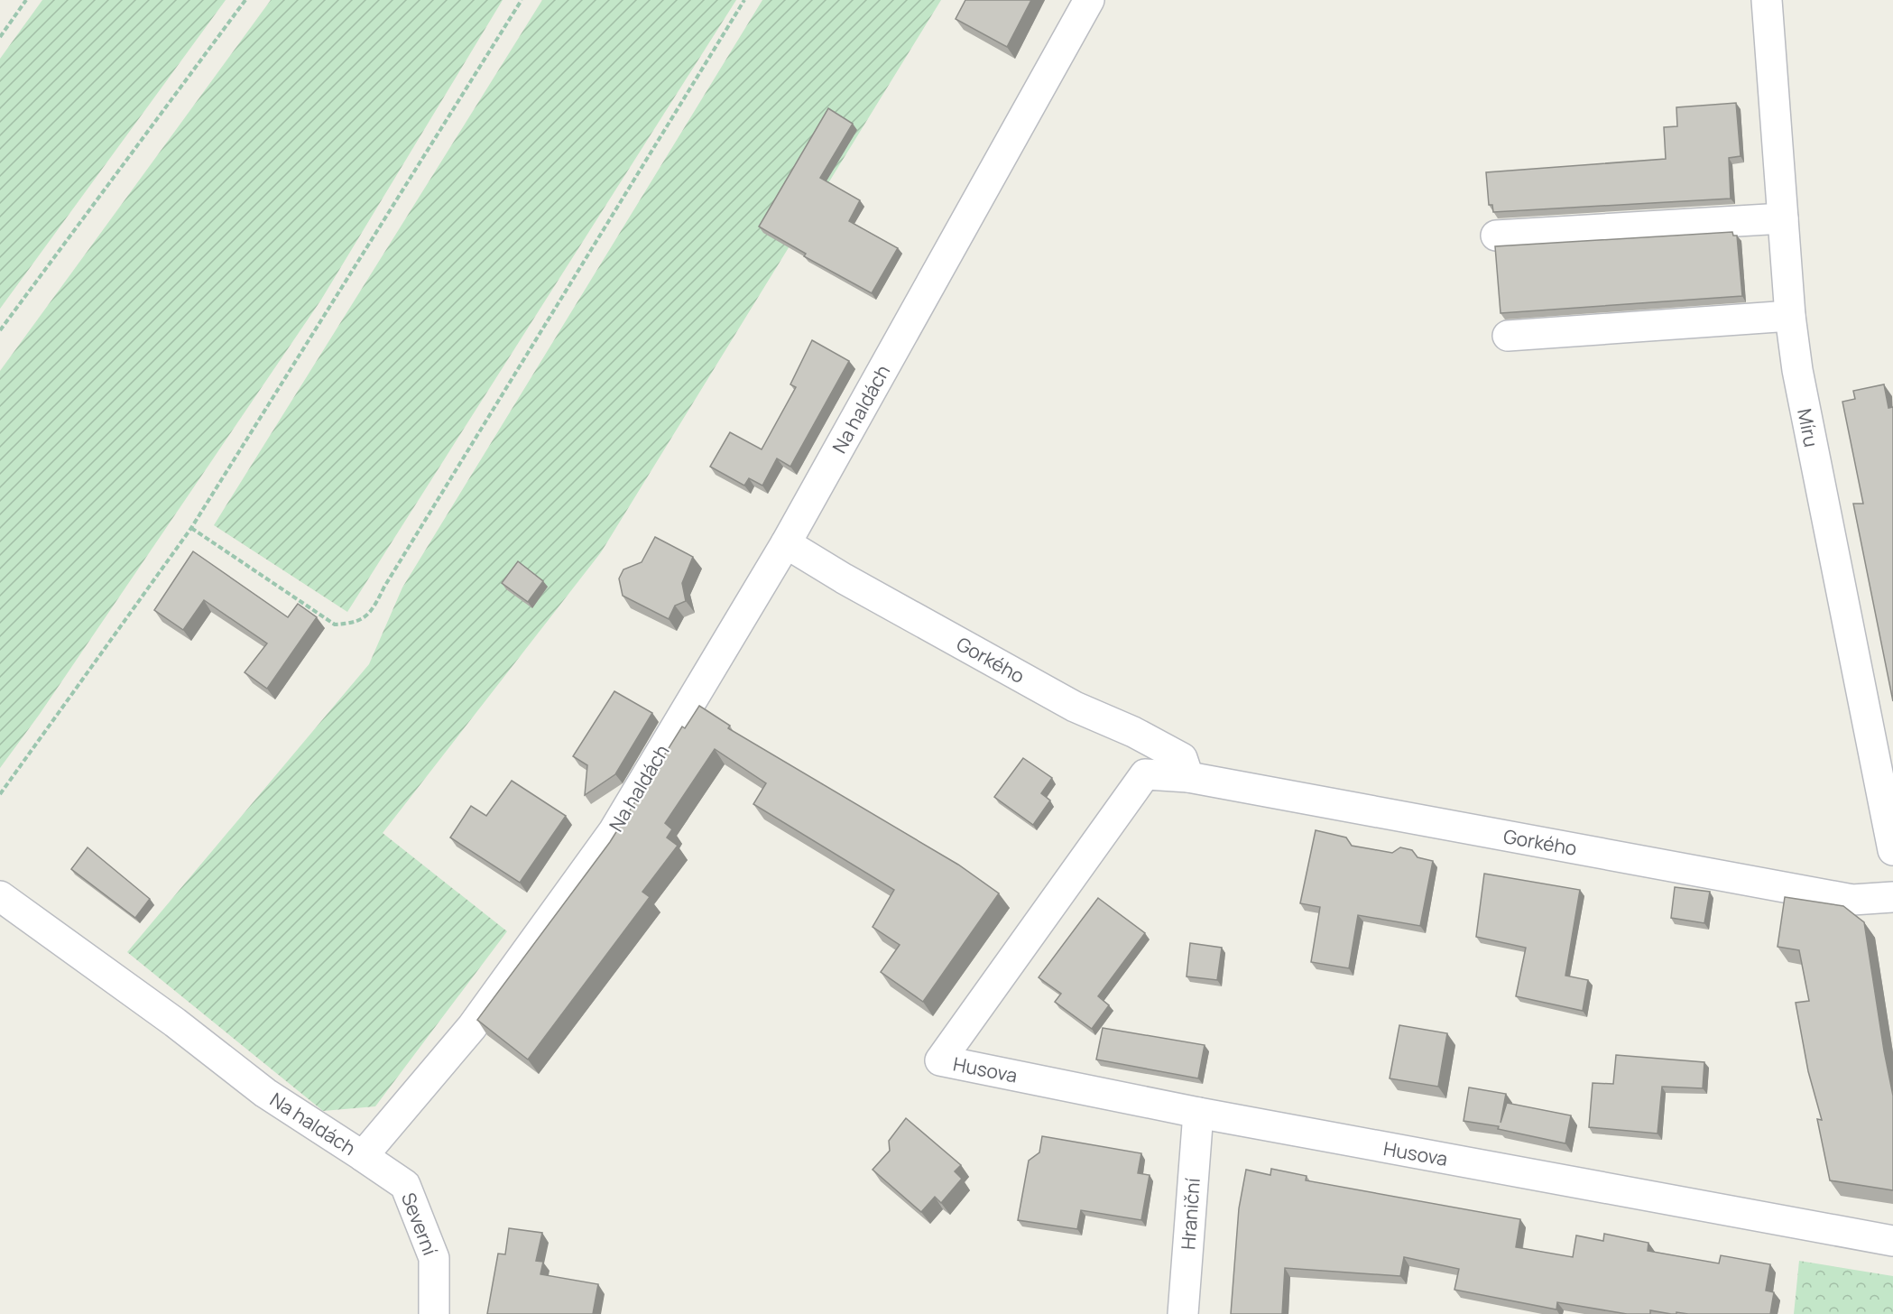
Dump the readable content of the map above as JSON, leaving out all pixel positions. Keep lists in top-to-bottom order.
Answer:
{
  "streets": {
    "street": [
      "Na haldách",
      "Míru",
      "Gorkého",
      "Husova",
      "Hraniční",
      "Severní"
    ]
  },
  "crossings": [
    ["Na haldách", "Gorkého"],
    ["Na haldách", "Severní"],
    ["Gorkého", "Husova"],
    ["Husova", "Hraniční"]
  ]
}
